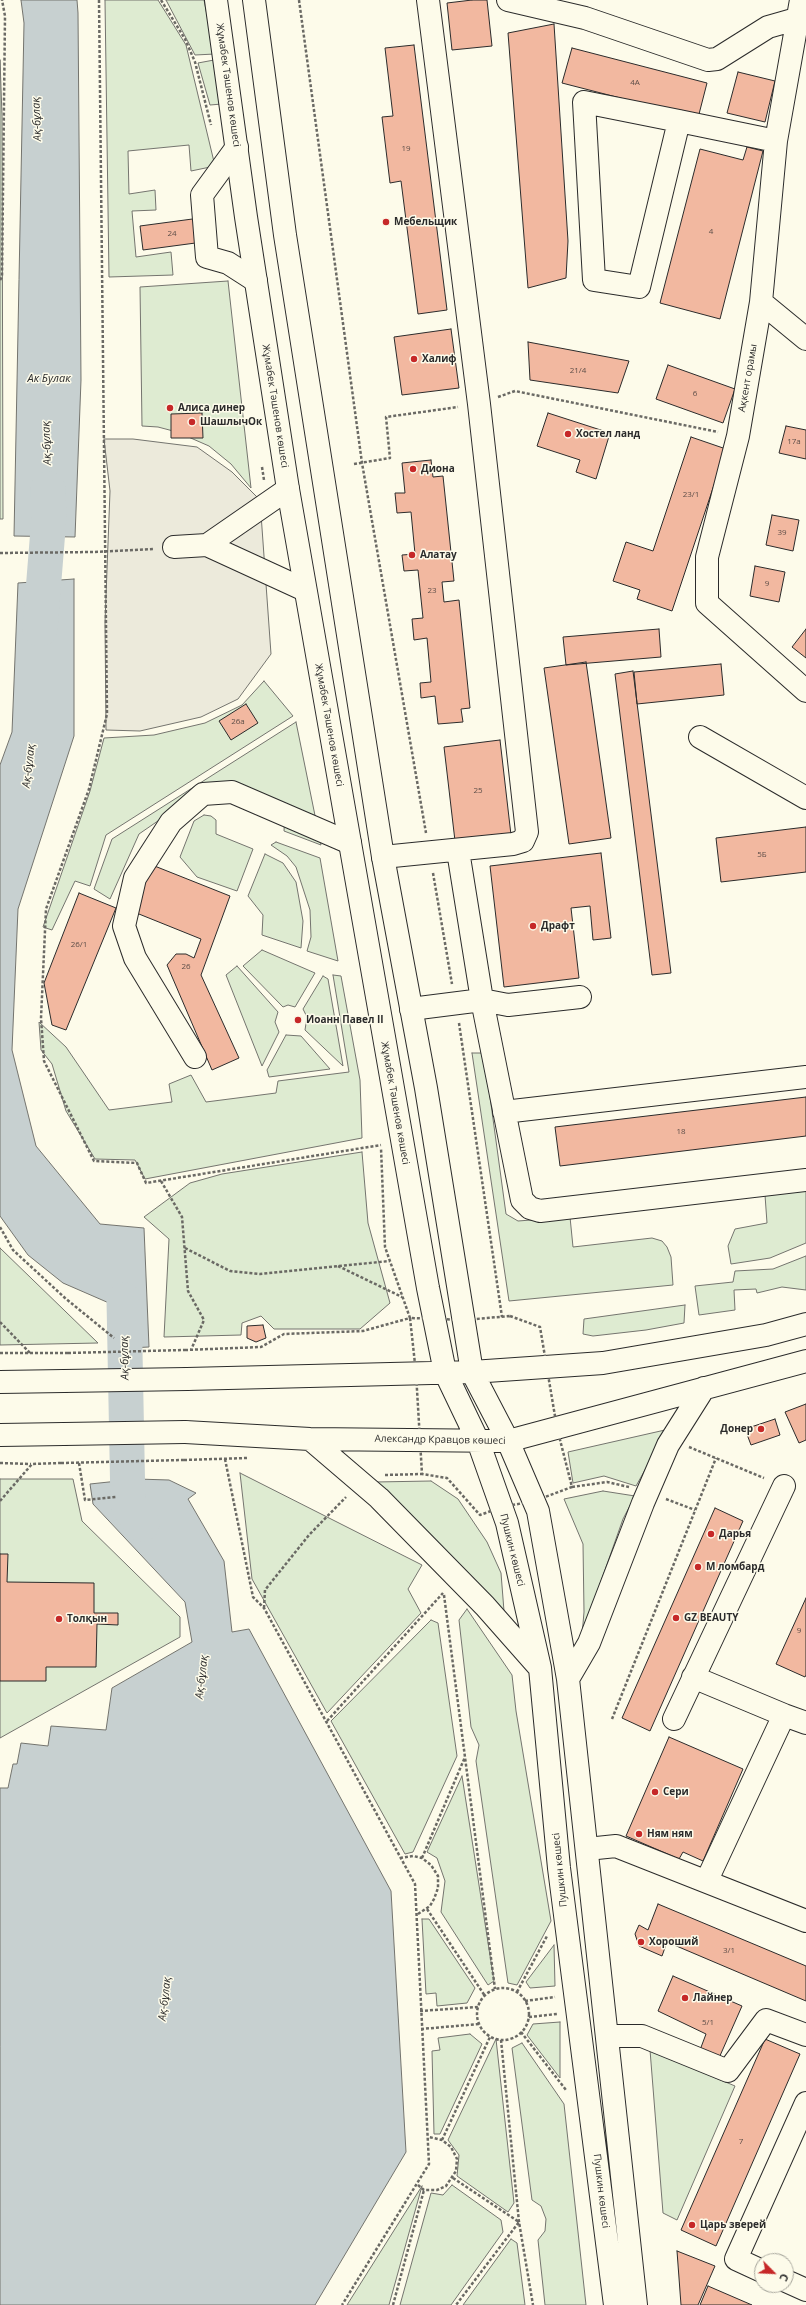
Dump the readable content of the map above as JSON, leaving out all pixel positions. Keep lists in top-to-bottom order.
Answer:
{
  "streets": {
    "main road": [
      "Жұмабек Тәшенов көшесі",
      "Ақкент орамы",
      "Александр Кравцов көшесі",
      "Пушкин көшесі"
    ]
  },
  "crossings": [
    ["Жұмабек Тәшенов көшесі", "Александр Кравцов көшесі"],
    ["Жұмабек Тәшенов көшесі", "Пушкин көшесі"],
    ["Александр Кравцов көшесі", "Пушкин көшесі"]
  ],
  "water": ["Ақ-бұлақ", "Ак Булак"],
  "places": [
    "Мебельщик",
    "Халиф",
    "Алиса динер",
    "ШашлычОк",
    "Хостел ланд",
    "Диона",
    "Алатау",
    "Драфт",
    "Иоанн Павел II",
    "Донер",
    "Дарья",
    "М ломбард",
    "GZ BEAUTY",
    "Толқын",
    "Сери",
    "Ням ням",
    "Хороший",
    "Лайнер",
    "Царь зверей"
  ],
  "house_numbers": [
    "4А",
    "19",
    "4",
    "24",
    "21/4",
    "6",
    "17а",
    "23/1",
    "39",
    "9",
    "23",
    "26а",
    "25",
    "5Б",
    "26/1",
    "26",
    "18",
    "9",
    "3/1",
    "5/1",
    "7"
  ],
  "north": "bottom right"
}
